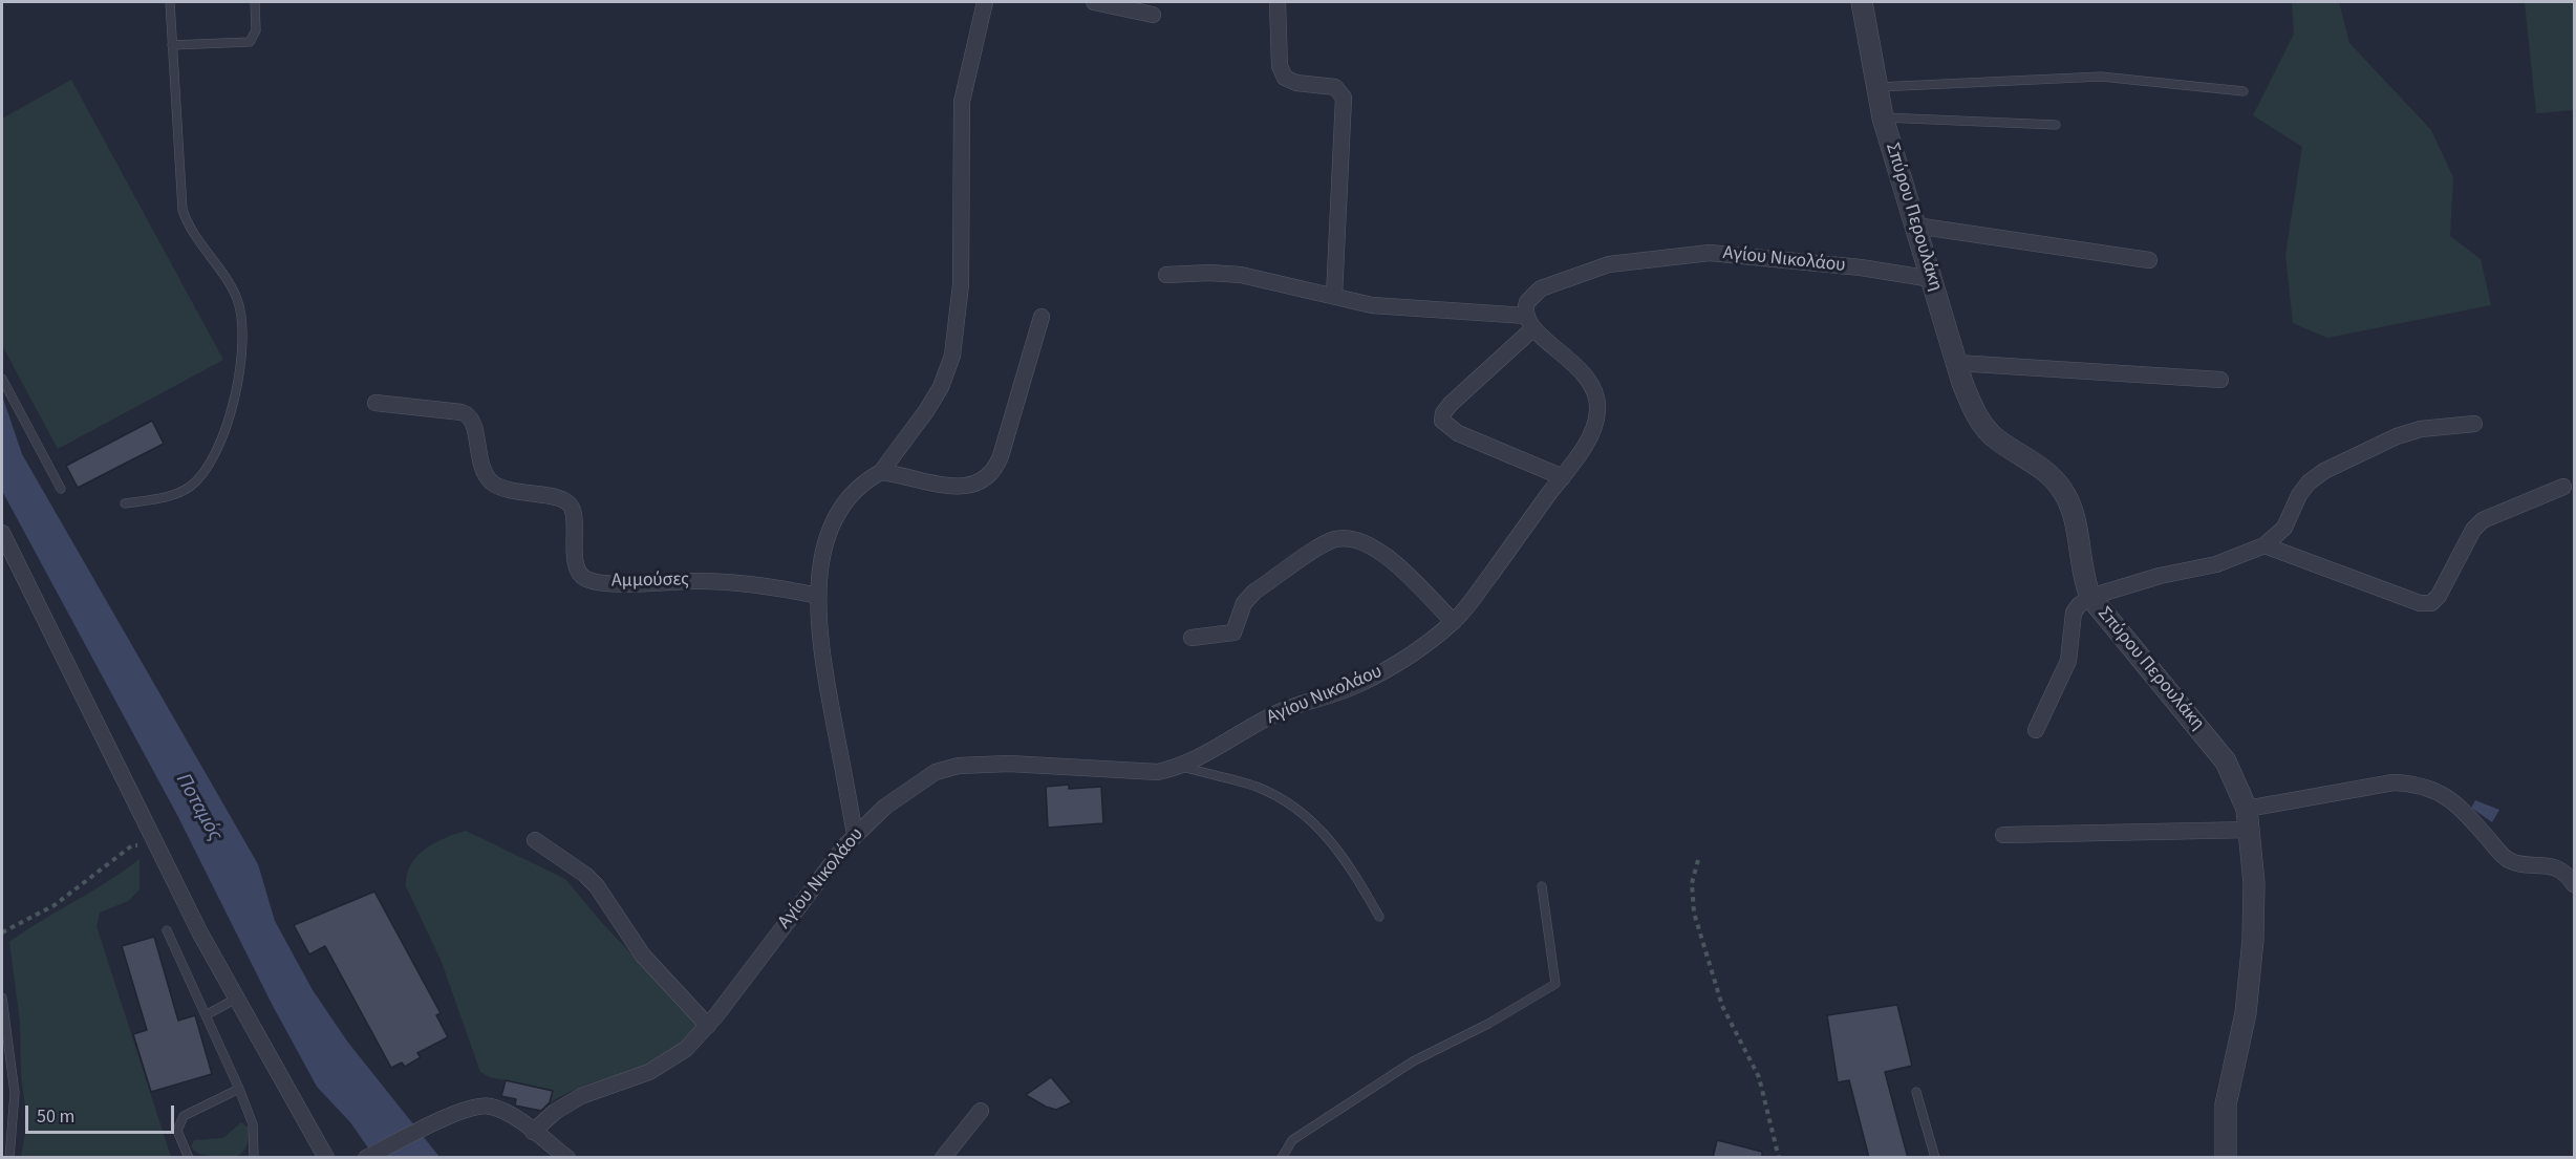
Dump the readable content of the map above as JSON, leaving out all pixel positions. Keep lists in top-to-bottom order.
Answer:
{
  "streets": {
    "street": ["Σπύρου Περουλάκη", "Αγίου Νικολάου", "Αμμούσες"]
  },
  "crossings": [
    ["Σπύρου Περουλάκη", "Αγίου Νικολάου"]
  ],
  "water": ["Ποταμός"],
  "scale_bar": "50 m"
}
